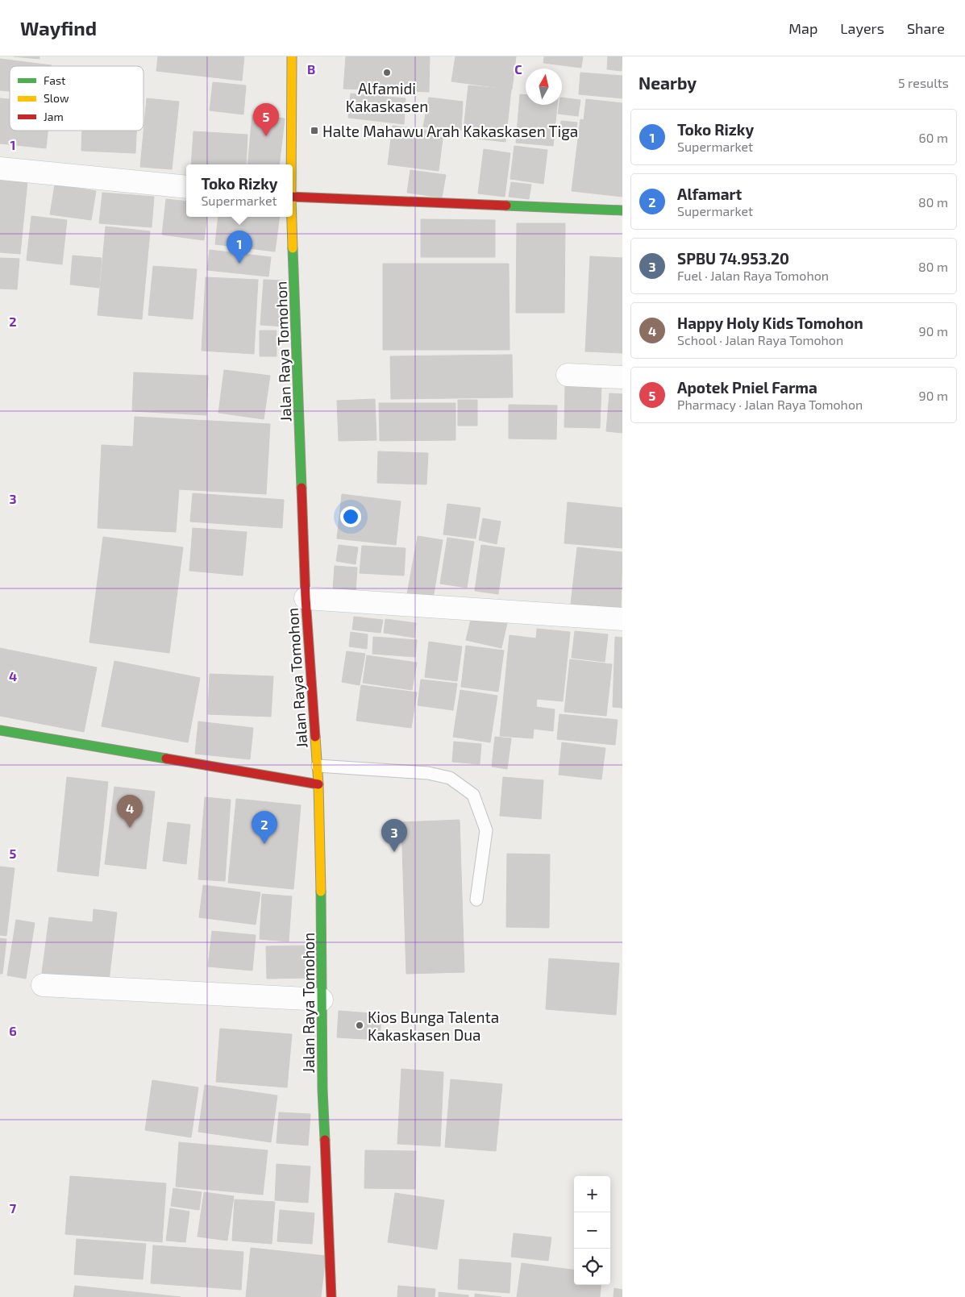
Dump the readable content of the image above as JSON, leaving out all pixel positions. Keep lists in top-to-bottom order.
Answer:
{
  "streets": {
    "main road": ["Jalan Raya Tomohon"]
  },
  "places": {
    "other": ["Alfamidi Kakaskasen", "Kios Bunga Talenta Kakaskasen Dua"],
    "transit": ["Halte Mahawu Arah Kakaskasen Tiga"]
  },
  "legend": ["Fast", "Slow", "Jam"],
  "north": "top",
  "page": {
    "header": "Wayfind",
    "nav": ["Map", "Layers", "Share"],
    "heading": ["Nearby", "5 results"],
    "pins": [
      "5",
      "1",
      "4",
      "2",
      "3"
    ],
    "list": [
      {
        "mark": "1",
        "name": "Toko Rizky",
        "note": "Supermarket",
        "value": "60 m"
      },
      {
        "mark": "2",
        "name": "Alfamart",
        "note": "Supermarket",
        "value": "80 m"
      },
      {
        "mark": "3",
        "name": "SPBU 74.953.20",
        "note": "Fuel · Jalan Raya Tomohon",
        "value": "80 m"
      },
      {
        "mark": "4",
        "name": "Happy Holy Kids Tomohon",
        "note": "School · Jalan Raya Tomohon",
        "value": "90 m"
      },
      {
        "mark": "5",
        "name": "Apotek Pniel Farma",
        "note": "Pharmacy · Jalan Raya Tomohon",
        "value": "90 m"
      }
    ],
    "popup": ["Toko Rizky", "Supermarket"],
    "map_buttons": ["+", "−"]
  },
  "grid": {
    "columns": ["B", "C"],
    "rows": [
      "1",
      "2",
      "3",
      "4",
      "5",
      "6",
      "7"
    ]
  }
}
